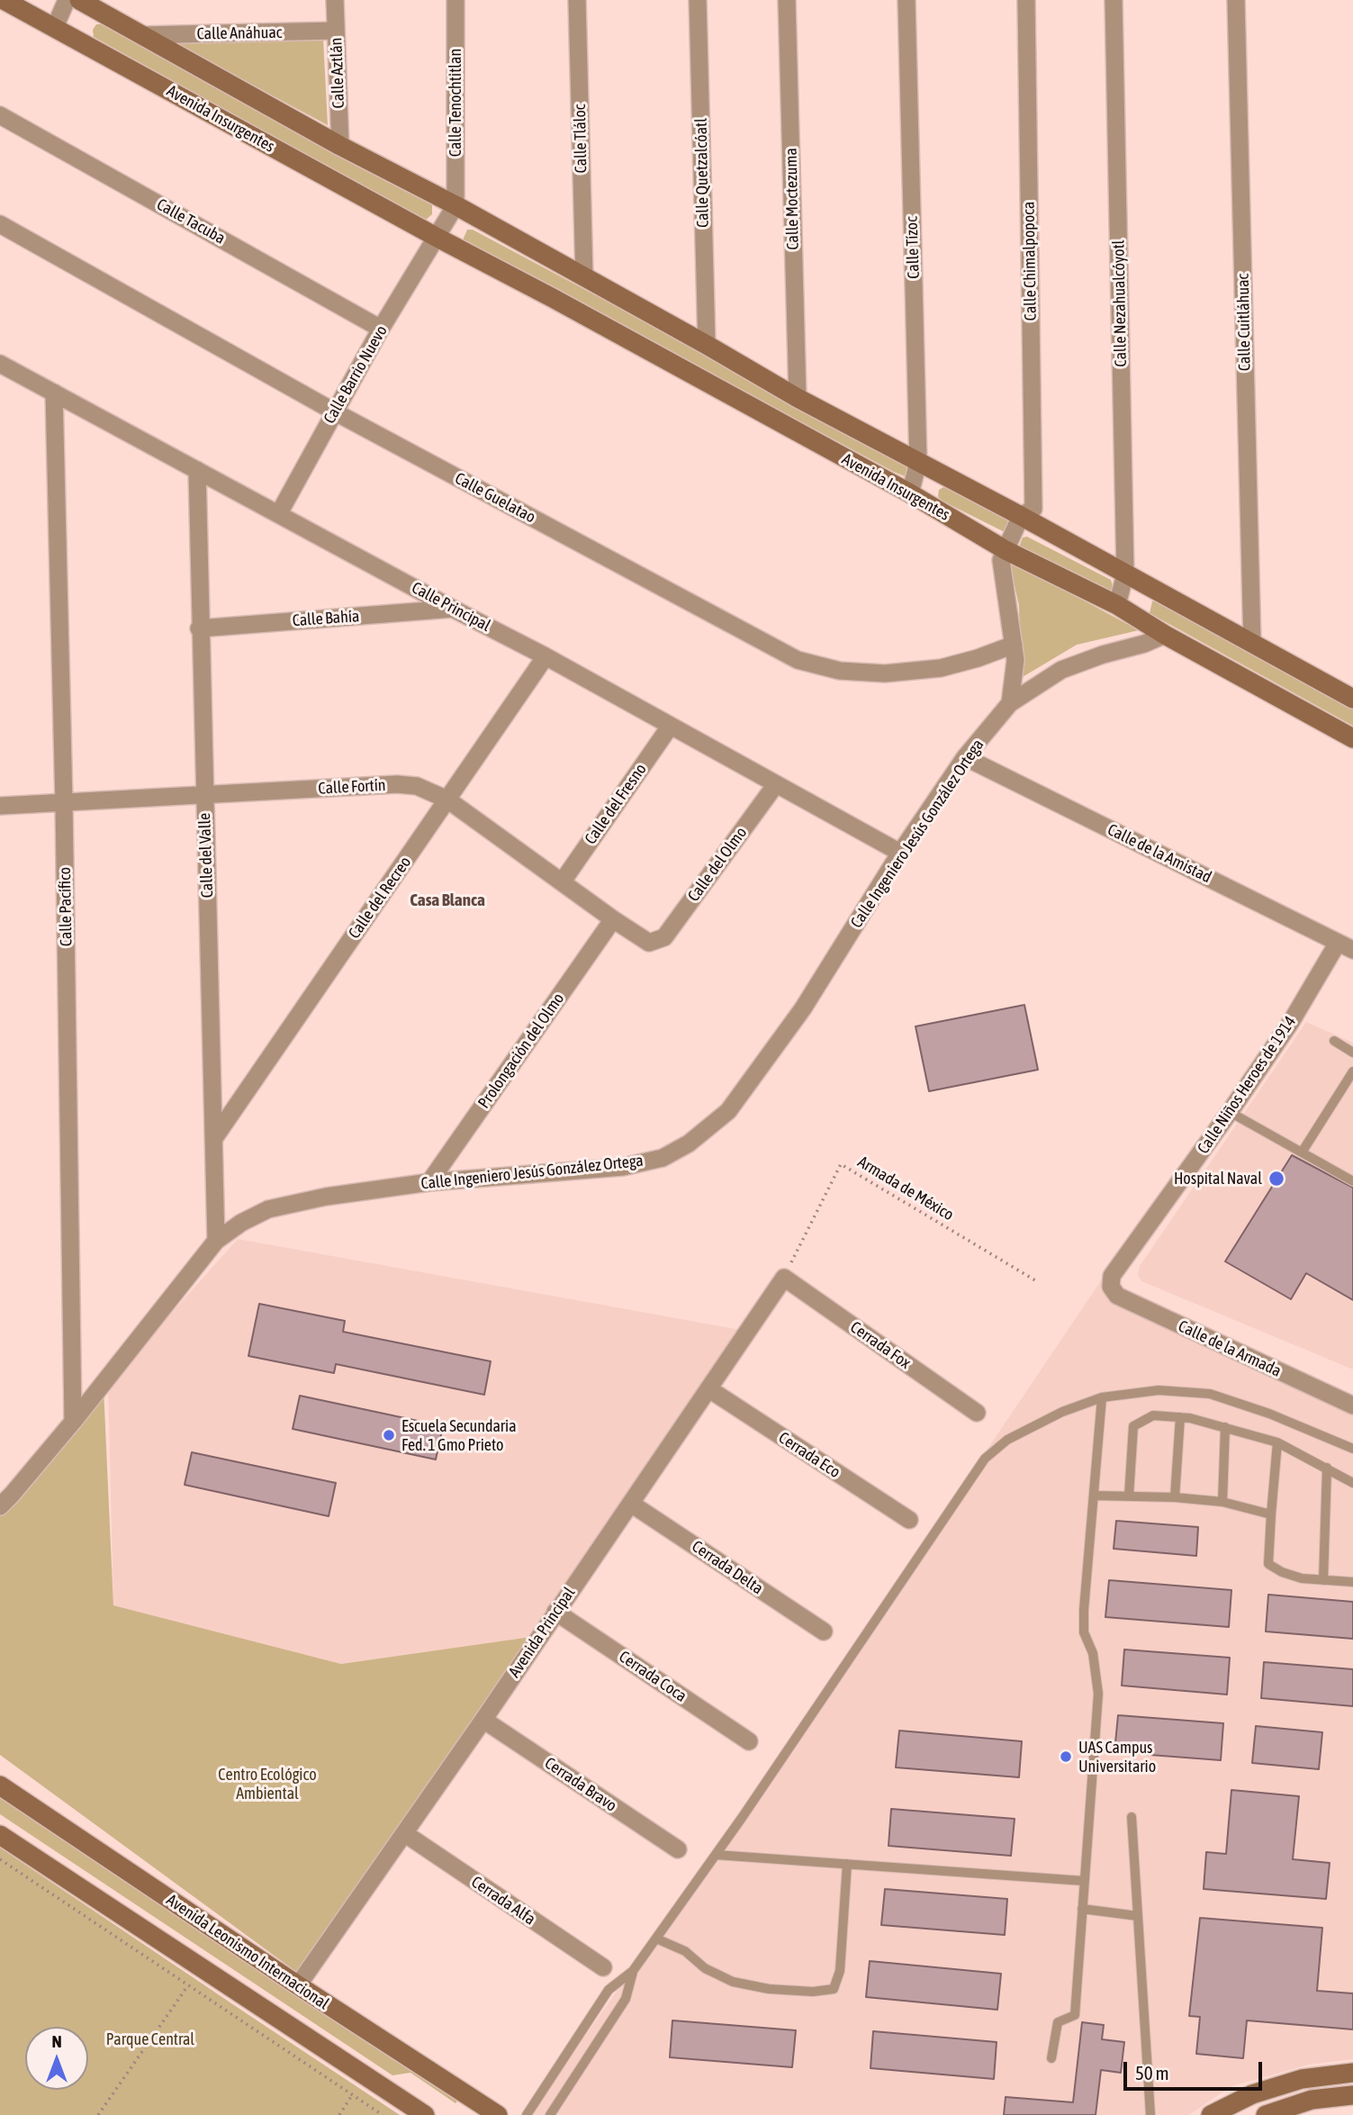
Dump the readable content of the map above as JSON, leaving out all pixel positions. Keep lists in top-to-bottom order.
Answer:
{
  "streets": {
    "main road": ["Avenida Insurgentes", "Avenida Leonismo Internacional"],
    "street": [
      "Calle Anáhuac",
      "Calle Aztlán",
      "Calle Tenochtitlan",
      "Calle Tláloc",
      "Calle Quetzalcóatl",
      "Calle Moctezuma",
      "Calle Tacuba",
      "Calle Tízoc",
      "Calle Chimalpopoca",
      "Calle Nezahualcóyotl",
      "Calle Cuitláhuac",
      "Calle Barrio Nuevo",
      "Calle Guelatao",
      "Calle Principal",
      "Calle Bahía",
      "Calle Fortín",
      "Calle del Fresno",
      "Calle Ingeniero Jesús González Ortega",
      "Calle de la Amistad",
      "Calle del Valle",
      "Calle del Olmo",
      "Calle del Recreo",
      "Calle Pacífico",
      "Prolongación del Olmo",
      "Calle Niños Heroes de 1914",
      "Cerrada Fox",
      "Calle de la Armada",
      "Cerrada Eco",
      "Cerrada Delta",
      "Avenida Principal",
      "Cerrada Coca",
      "Cerrada Bravo",
      "Cerrada Alfa"
    ],
    "path": ["Armada de México"]
  },
  "crossings": [
    ["Calle Anáhuac", "Calle Aztlán"],
    ["Calle Anáhuac", "Avenida Insurgentes"],
    ["Calle Aztlán", "Avenida Insurgentes"],
    ["Calle Tenochtitlan", "Avenida Insurgentes"],
    ["Avenida Insurgentes", "Calle Tláloc"],
    ["Avenida Insurgentes", "Calle Quetzalcóatl"],
    ["Avenida Insurgentes", "Calle Moctezuma"],
    ["Avenida Insurgentes", "Calle Tízoc"],
    ["Avenida Insurgentes", "Calle Chimalpopoca"],
    ["Avenida Insurgentes", "Calle Nezahualcóyotl"],
    ["Avenida Insurgentes", "Calle Cuitláhuac"],
    ["Avenida Insurgentes", "Calle Barrio Nuevo"],
    ["Avenida Insurgentes", "Calle Ingeniero Jesús González Ortega"],
    ["Calle Tacuba", "Calle Barrio Nuevo"],
    ["Calle Barrio Nuevo", "Calle Guelatao"],
    ["Calle Barrio Nuevo", "Calle Principal"],
    ["Calle Principal", "Calle Bahía"],
    ["Calle Principal", "Calle del Fresno"],
    ["Calle Principal", "Calle Ingeniero Jesús González Ortega"],
    ["Calle Principal", "Calle del Valle"],
    ["Calle Principal", "Calle del Olmo"],
    ["Calle Principal", "Calle del Recreo"],
    ["Calle Principal", "Calle Pacífico"],
    ["Calle Bahía", "Calle del Valle"],
    ["Calle Fortín", "Calle del Fresno"],
    ["Calle Fortín", "Calle del Valle"],
    ["Calle Fortín", "Calle del Olmo"],
    ["Calle Fortín", "Calle del Recreo"],
    ["Calle Fortín", "Calle Pacífico"],
    ["Calle Fortín", "Prolongación del Olmo"],
    ["Calle Ingeniero Jesús González Ortega", "Calle de la Amistad"],
    ["Calle Ingeniero Jesús González Ortega", "Calle del Valle"],
    ["Calle Ingeniero Jesús González Ortega", "Calle Pacífico"],
    ["Calle Ingeniero Jesús González Ortega", "Prolongación del Olmo"],
    ["Calle de la Amistad", "Calle Niños Heroes de 1914"],
    ["Calle del Valle", "Calle del Recreo"],
    ["Calle Niños Heroes de 1914", "Calle de la Armada"],
    ["Armada de México", "Cerrada Fox"],
    ["Armada de México", "Avenida Principal"],
    ["Cerrada Fox", "Avenida Principal"],
    ["Cerrada Eco", "Avenida Principal"],
    ["Cerrada Delta", "Avenida Principal"],
    ["Avenida Principal", "Cerrada Coca"],
    ["Avenida Principal", "Cerrada Bravo"],
    ["Avenida Principal", "Cerrada Alfa"],
    ["Avenida Principal", "Avenida Leonismo Internacional"]
  ],
  "districts": ["Casa Blanca"],
  "parks": ["Centro Ecológico Ambiental", "Parque Central"],
  "places": ["Hospital Naval", "Escuela Secundaria Fed. 1 Gmo Prieto", "UAS Campus Universitario"],
  "scale_bar": "50 m",
  "north": "top"
}
